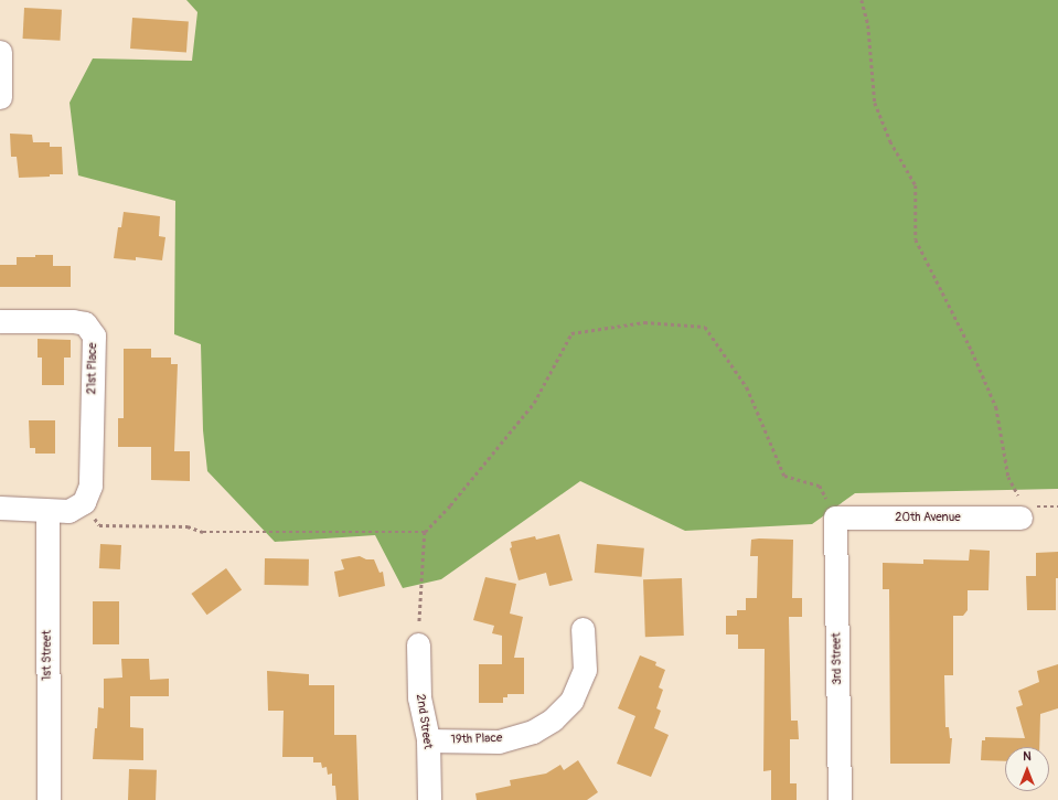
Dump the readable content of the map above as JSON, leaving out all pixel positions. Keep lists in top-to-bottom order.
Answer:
{
  "streets": {
    "street": [
      "21st Place",
      "20th Avenue",
      "1st Street",
      "3rd Street",
      "2nd Street",
      "19th Place"
    ]
  },
  "crossings": [
    ["20th Avenue", "3rd Street"],
    ["2nd Street", "19th Place"]
  ],
  "north": "top"
}
